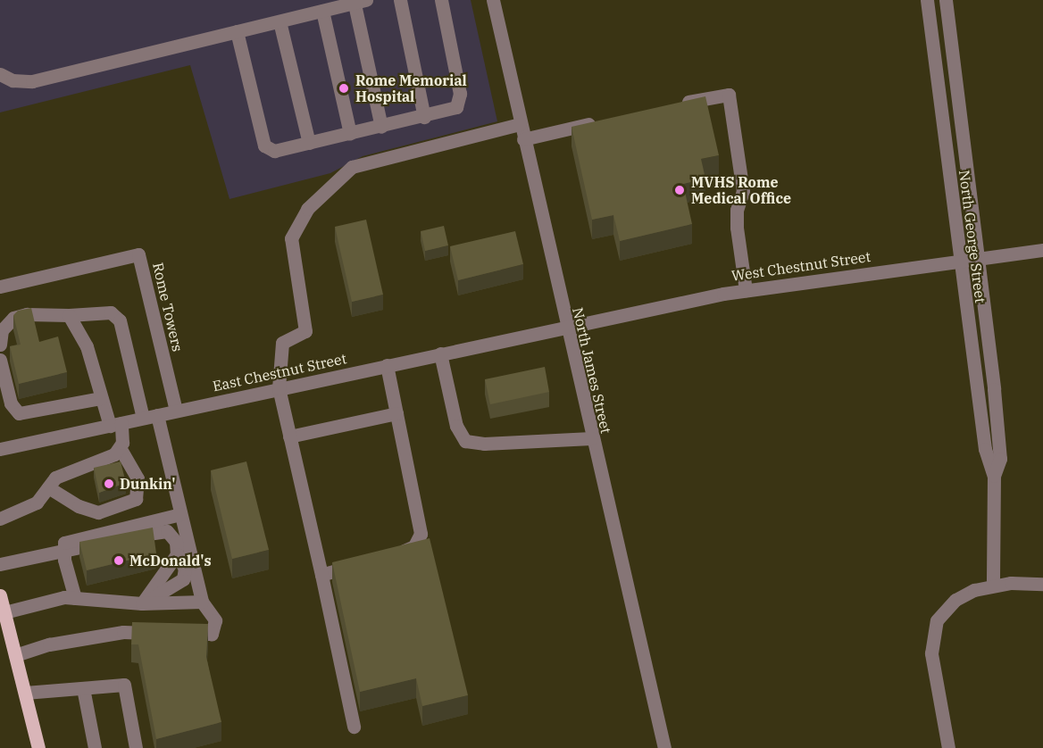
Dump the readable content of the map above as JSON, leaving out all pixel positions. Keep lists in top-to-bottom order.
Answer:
{
  "streets": {
    "street": [
      "North George Street",
      "West Chestnut Street",
      "Rome Towers",
      "North James Street",
      "East Chestnut Street"
    ]
  },
  "crossings": [
    ["North George Street", "West Chestnut Street"],
    ["West Chestnut Street", "North James Street"],
    ["West Chestnut Street", "East Chestnut Street"],
    ["Rome Towers", "East Chestnut Street"],
    ["North James Street", "East Chestnut Street"]
  ],
  "places": [
    "Rome Memorial Hospital",
    "MVHS Rome Medical Office",
    "Dunkin'",
    "McDonald's"
  ]
}
